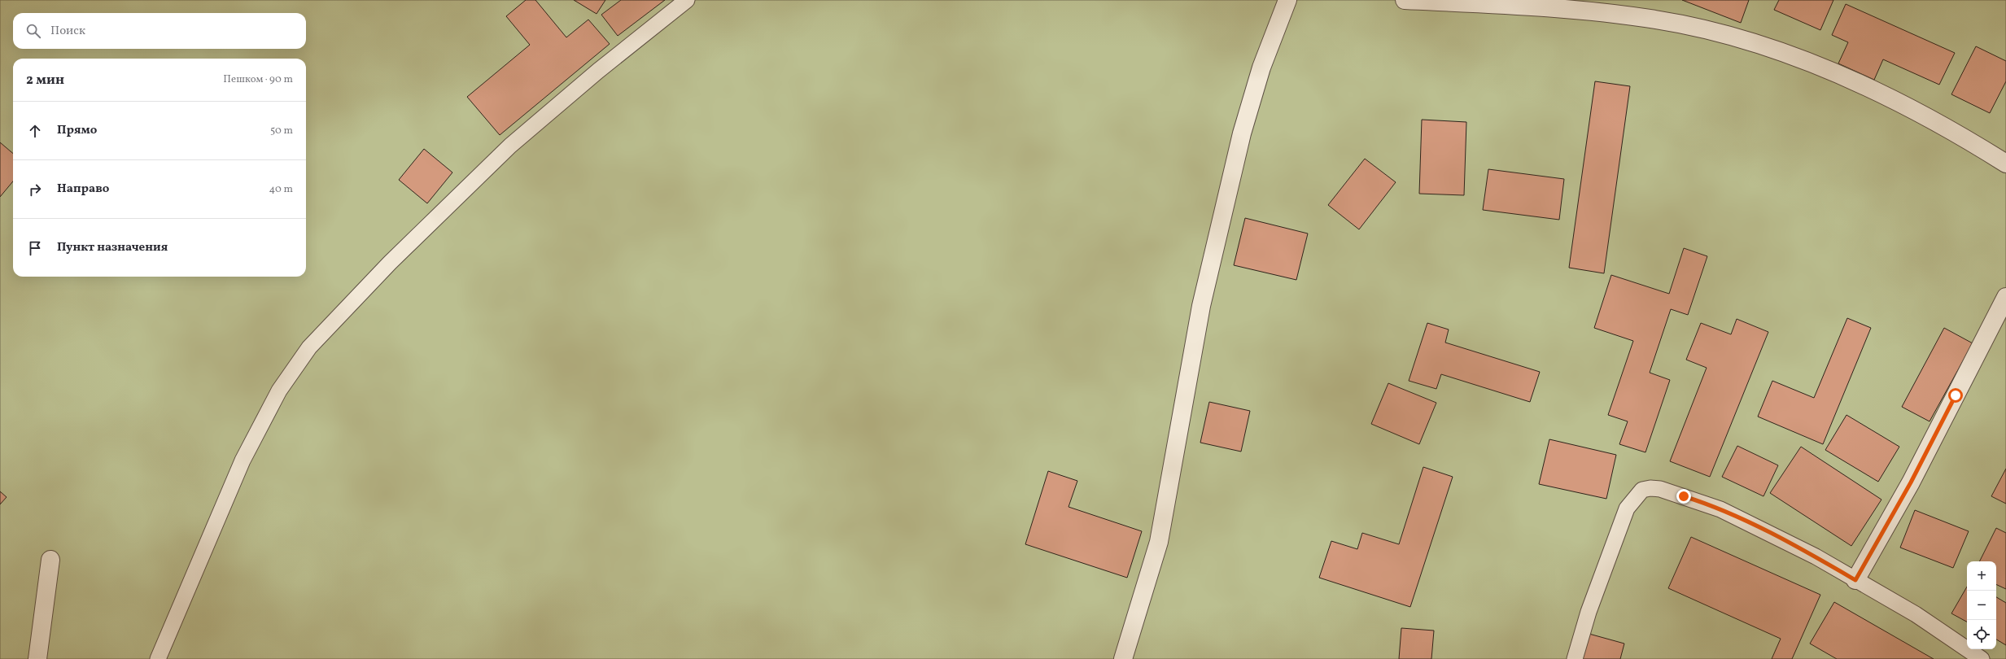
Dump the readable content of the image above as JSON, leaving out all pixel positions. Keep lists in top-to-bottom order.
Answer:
{
  "page": {
    "search": "Поиск",
    "heading": ["2 мин", "Пешком · 90 m"],
    "list": [
      ["Прямо", "50 m"],
      ["Направо", "40 m"],
      "Пункт назначения"
    ],
    "map_buttons": ["+", "−"]
  }
}
